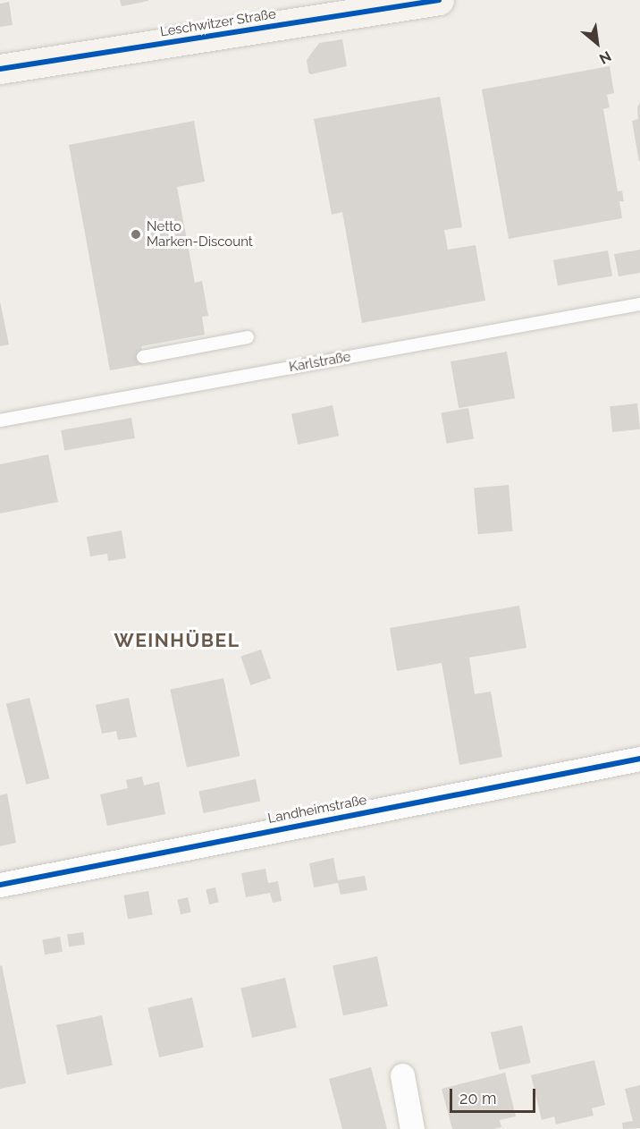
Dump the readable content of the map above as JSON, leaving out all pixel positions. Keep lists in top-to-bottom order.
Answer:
{
  "streets": {
    "street": ["Leschwitzer Straße", "Landheimstraße"],
    "lane": ["Karlstraße"]
  },
  "districts": ["WEINHÜBEL"],
  "places": ["Netto Marken-Discount"],
  "scale_bar": "20 m",
  "north": "bottom right"
}
